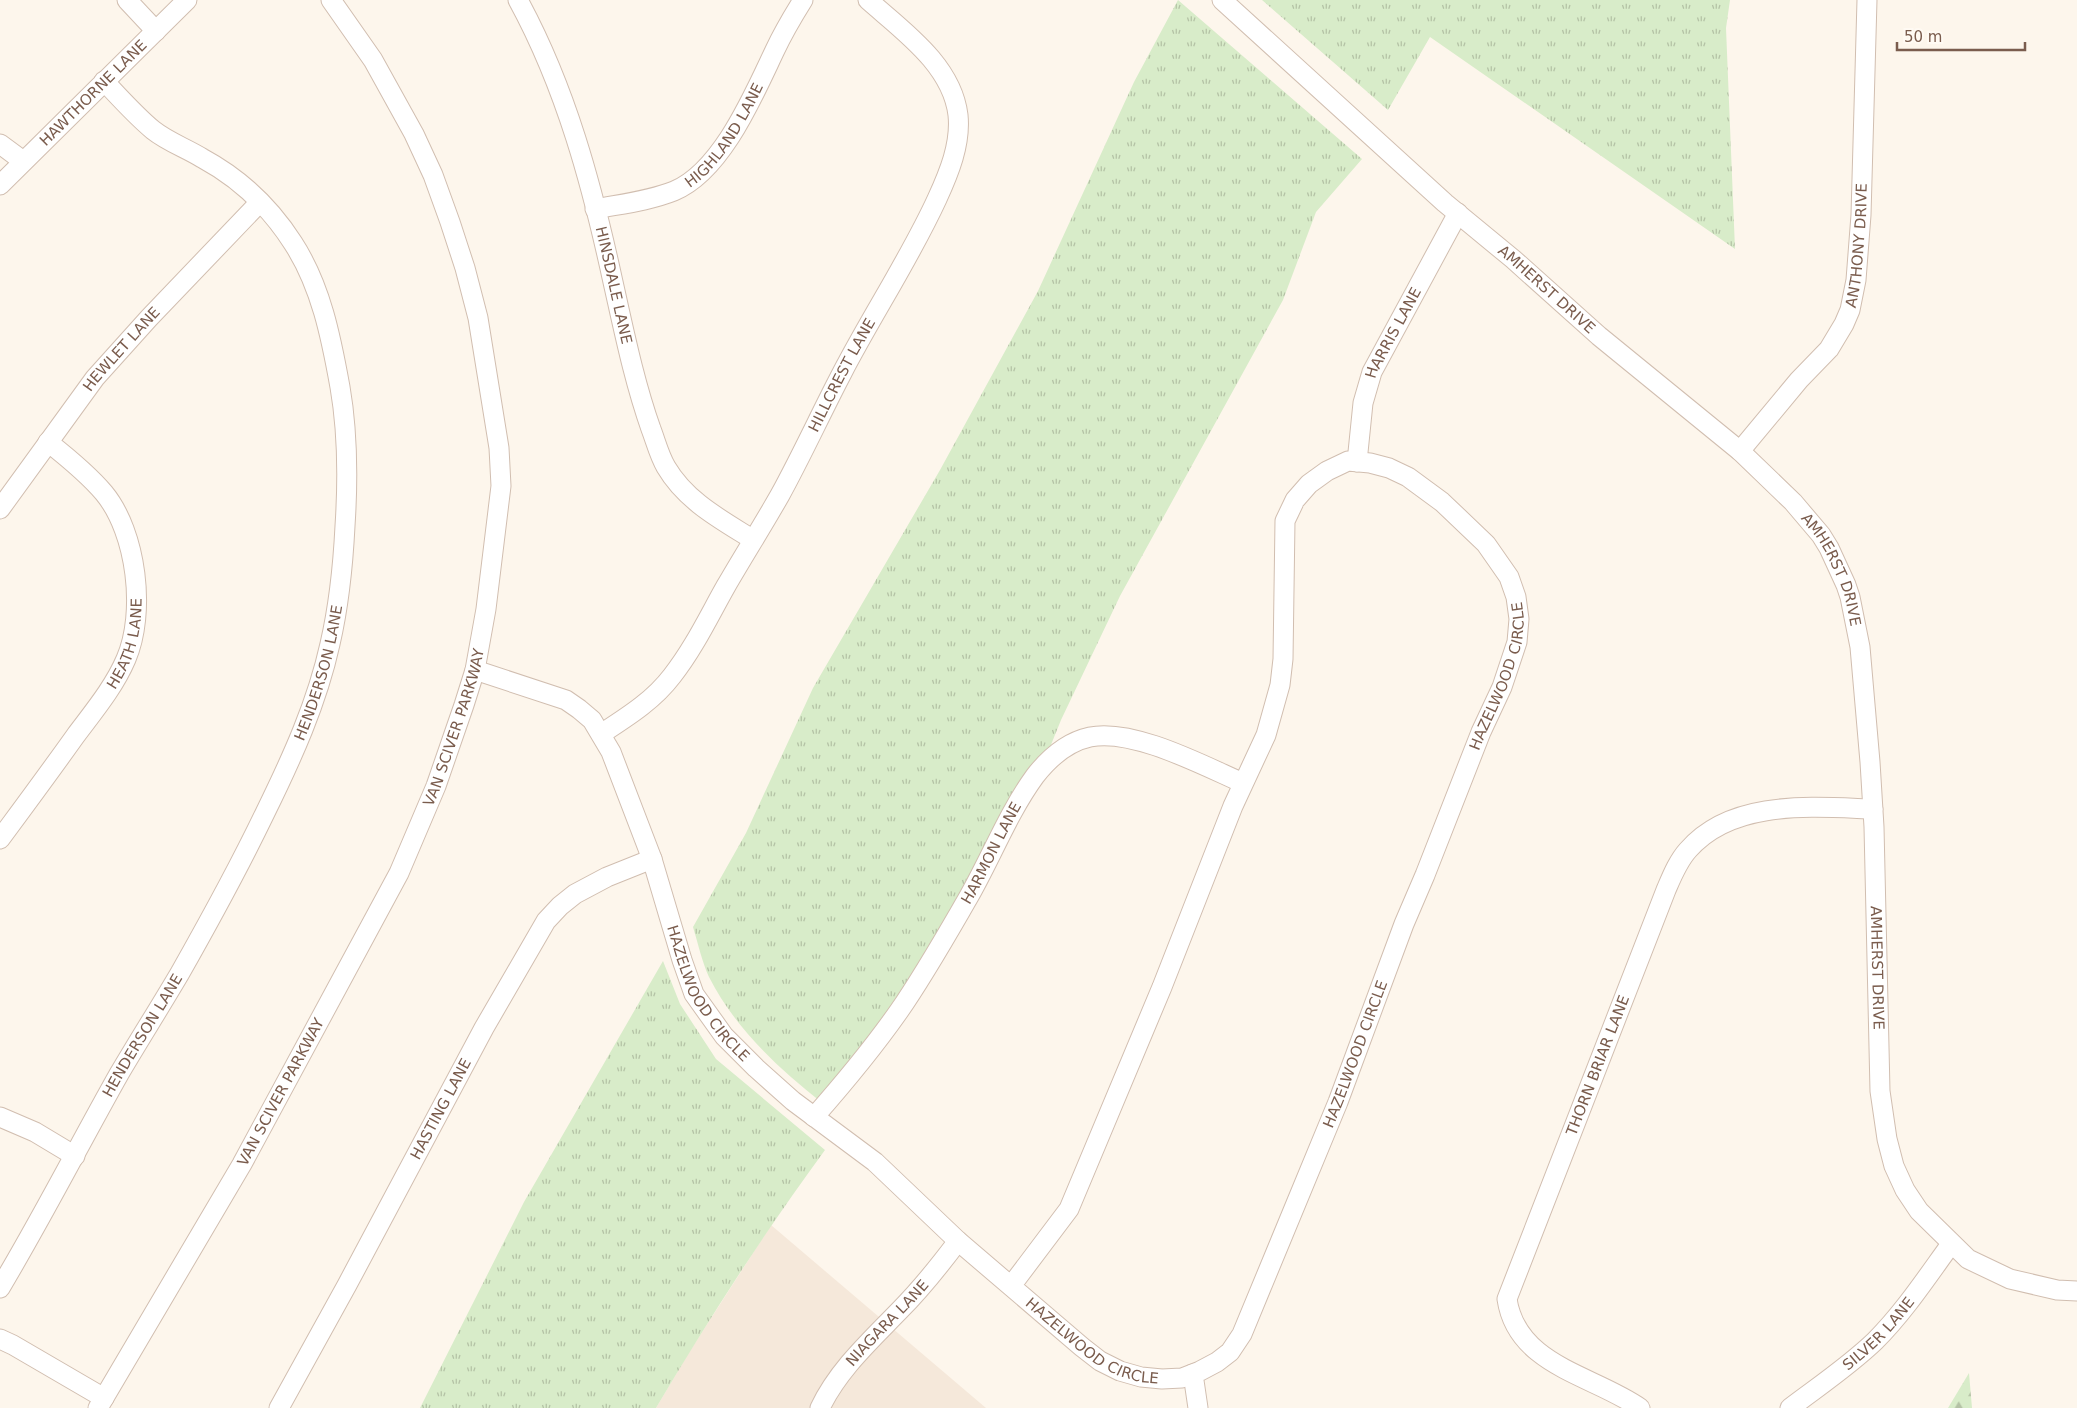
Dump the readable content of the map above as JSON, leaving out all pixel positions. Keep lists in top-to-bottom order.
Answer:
{
  "streets": {
    "street": [
      "HAWTHORNE LANE",
      "HIGHLAND LANE",
      "ANTHONY DRIVE",
      "HINSDALE LANE",
      "AMHERST DRIVE",
      "HARRIS LANE",
      "HEWLET LANE",
      "HILLCREST LANE",
      "HEATH LANE",
      "HENDERSON LANE",
      "HAZELWOOD CIRCLE",
      "VAN SCIVER PARKWAY",
      "HARMON LANE",
      "THORN BRIAR LANE",
      "HASTING LANE",
      "NIAGARA LANE",
      "SILVER LANE"
    ]
  },
  "crossings": [
    ["HAWTHORNE LANE", "HENDERSON LANE"],
    ["HIGHLAND LANE", "HINSDALE LANE"],
    ["ANTHONY DRIVE", "AMHERST DRIVE"],
    ["HINSDALE LANE", "HILLCREST LANE"],
    ["AMHERST DRIVE", "HARRIS LANE"],
    ["AMHERST DRIVE", "THORN BRIAR LANE"],
    ["AMHERST DRIVE", "SILVER LANE"],
    ["HARRIS LANE", "HAZELWOOD CIRCLE"],
    ["HEWLET LANE", "HEATH LANE"],
    ["HEWLET LANE", "HENDERSON LANE"],
    ["HILLCREST LANE", "HAZELWOOD CIRCLE"],
    ["HAZELWOOD CIRCLE", "VAN SCIVER PARKWAY"],
    ["HAZELWOOD CIRCLE", "HARMON LANE"],
    ["HAZELWOOD CIRCLE", "HASTING LANE"],
    ["HAZELWOOD CIRCLE", "NIAGARA LANE"]
  ],
  "scale_bar": "50 m"
}
